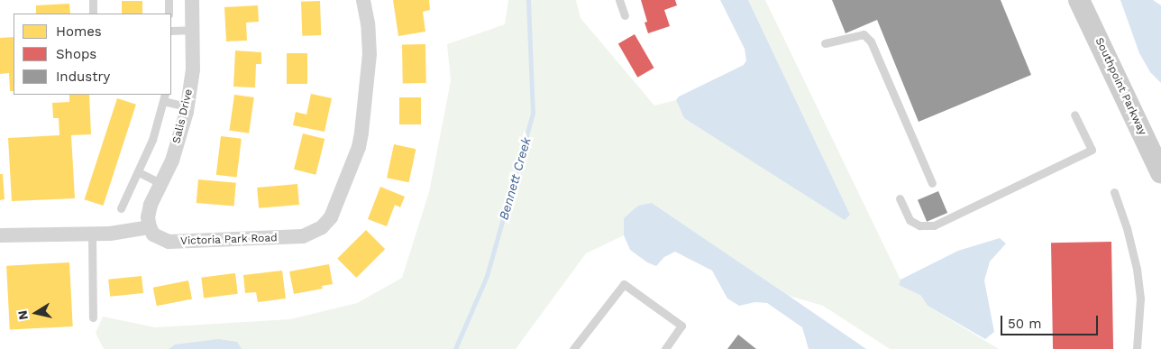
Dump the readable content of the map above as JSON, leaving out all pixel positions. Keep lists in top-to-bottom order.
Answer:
{
  "streets": {
    "main road": ["Southpoint Parkway"],
    "street": ["Salis Drive", "Victoria Park Road"]
  },
  "crossings": [
    ["Salis Drive", "Victoria Park Road"]
  ],
  "water": ["Bennett Creek"],
  "legend": ["Homes", "Shops", "Industry"],
  "scale_bar": "50 m",
  "north": "left"
}
